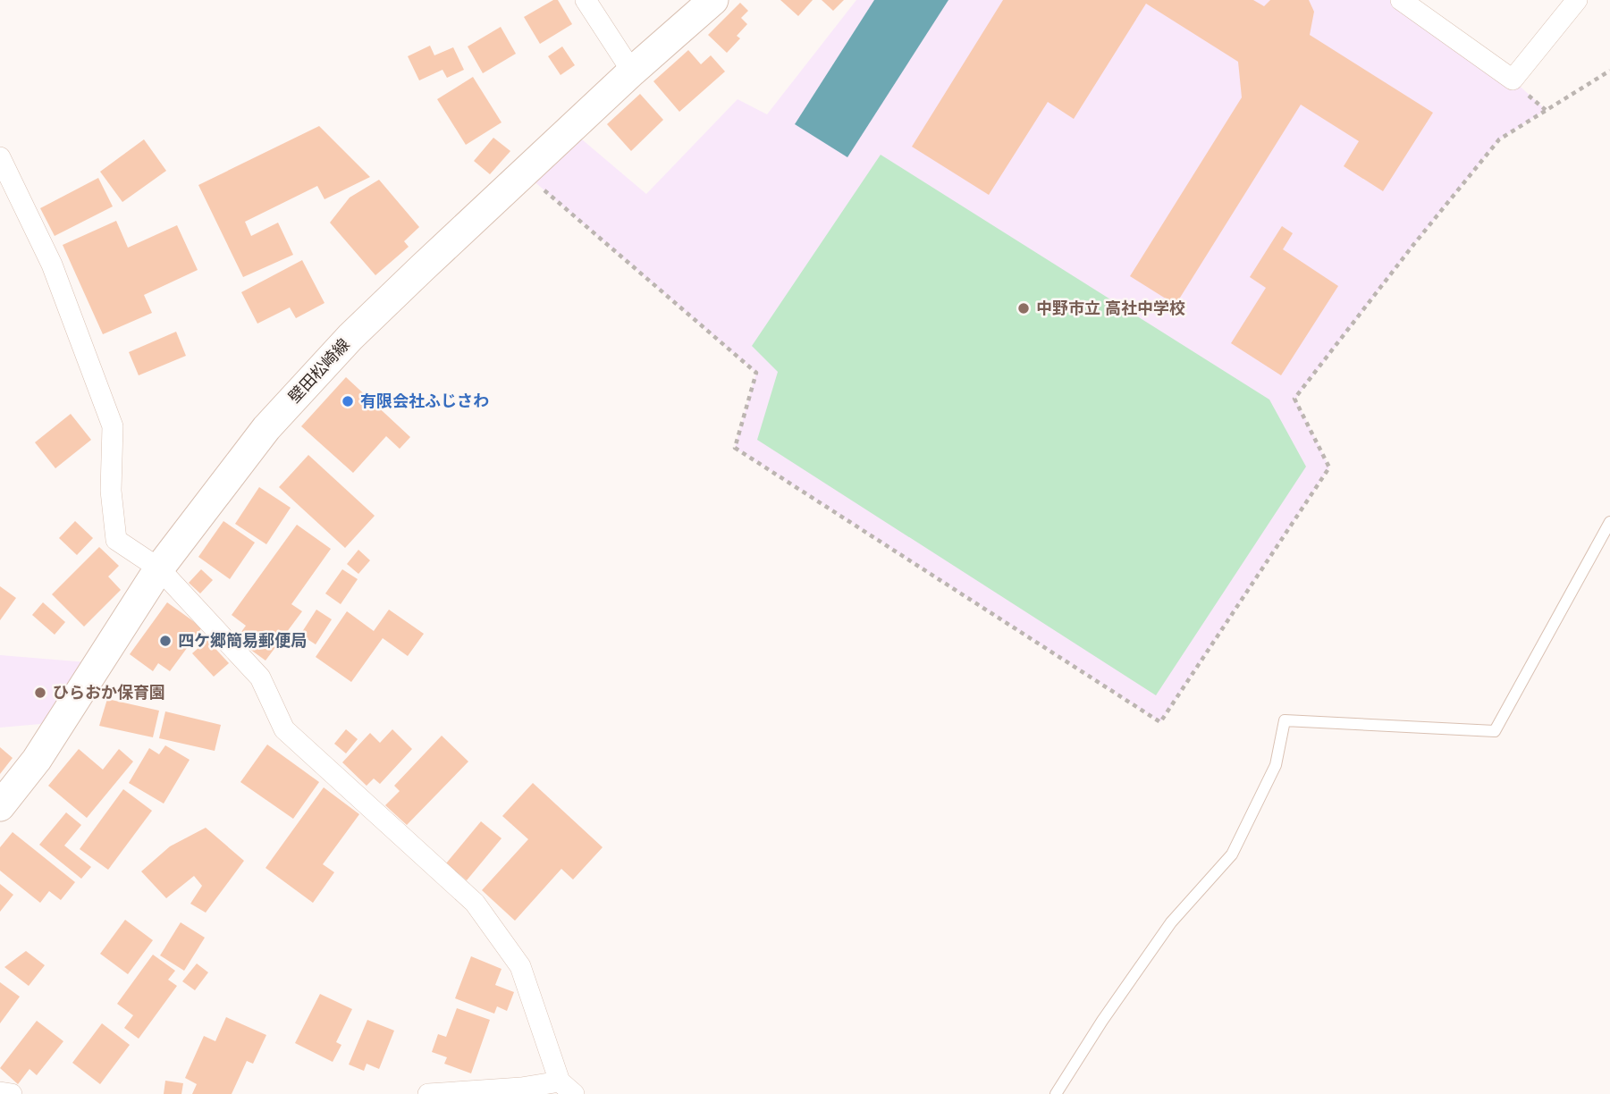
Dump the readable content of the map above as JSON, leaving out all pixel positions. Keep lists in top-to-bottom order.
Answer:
{
  "streets": {
    "main road": ["壁田松崎線"]
  },
  "places": [
    "中野市立 高社中学校",
    "有限会社ふじさわ",
    "四ケ郷簡易郵便局",
    "ひらおか保育園"
  ]
}
